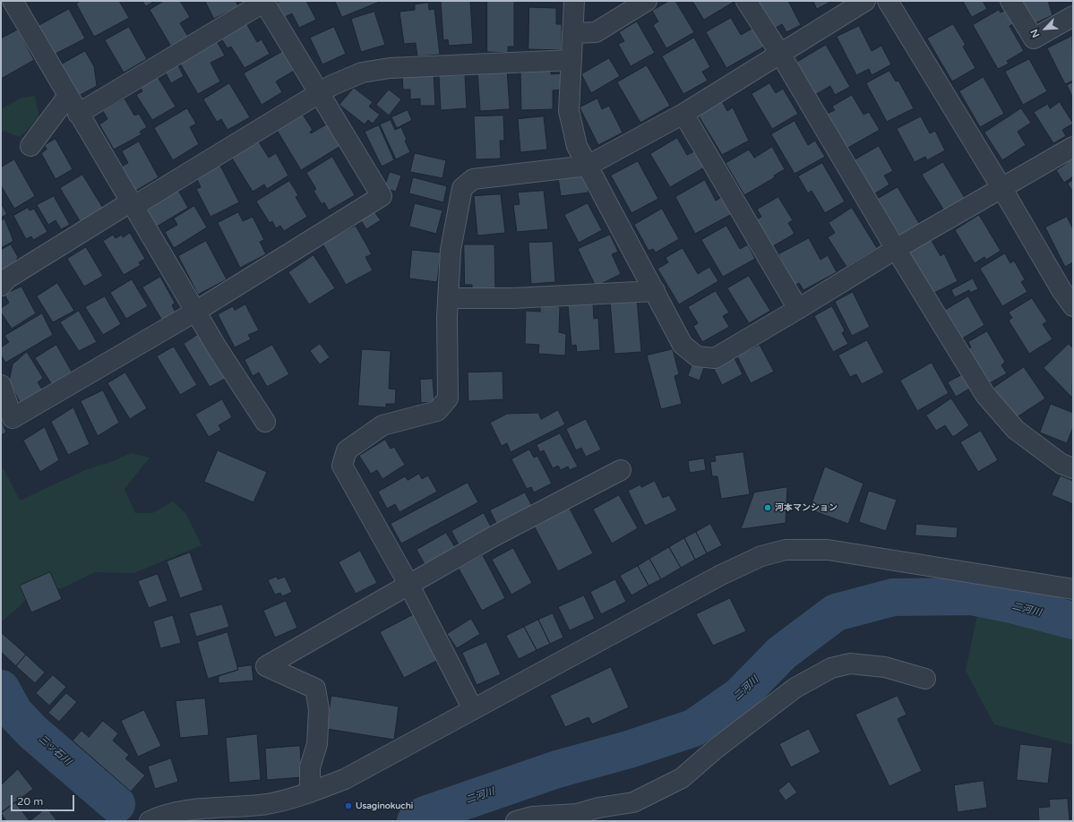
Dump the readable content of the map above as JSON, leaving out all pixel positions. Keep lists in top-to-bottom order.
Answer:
{
  "water": ["二河川", "三ッ石川"],
  "places": ["河本マンション", "Usaginokuchi"],
  "scale_bar": "20 m",
  "north": "bottom left"
}
